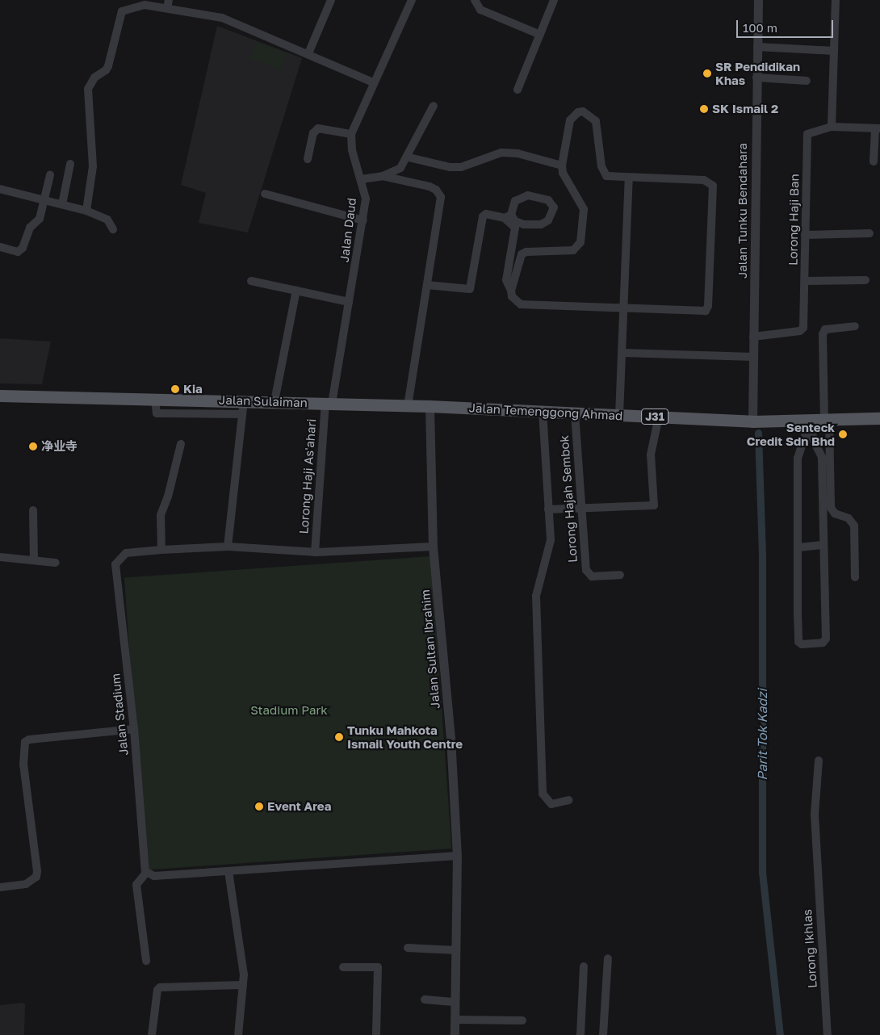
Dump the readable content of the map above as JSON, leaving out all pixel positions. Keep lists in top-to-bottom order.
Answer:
{
  "streets": {
    "main road": ["Jalan Sulaiman", "Jalan Temenggong Ahmad", "J31"],
    "street": [
      "Jalan Tunku Bendahara",
      "Lorong Haji Ban",
      "Jalan Daud",
      "Lorong Haji As'ahari",
      "Lorong Hajah Sembok",
      "Jalan Sultan Ibrahim",
      "Jalan Stadium",
      "Lorong Ikhlas"
    ]
  },
  "crossings": [
    ["Jalan Tunku Bendahara", "Lorong Haji Ban"],
    ["Jalan Tunku Bendahara", "Jalan Temenggong Ahmad"],
    ["Jalan Daud", "Jalan Sulaiman"],
    ["Jalan Daud", "Lorong Haji As'ahari"],
    ["Jalan Sulaiman", "Jalan Temenggong Ahmad"],
    ["Jalan Sulaiman", "Lorong Haji As'ahari"],
    ["Jalan Sulaiman", "Jalan Sultan Ibrahim"],
    ["Jalan Temenggong Ahmad", "Lorong Hajah Sembok"],
    ["Jalan Temenggong Ahmad", "Jalan Sultan Ibrahim"],
    ["Lorong Haji As'ahari", "Jalan Stadium"],
    ["Jalan Sultan Ibrahim", "Jalan Stadium"]
  ],
  "water": ["Parit Tok Kadzi"],
  "parks": ["Stadium Park"],
  "places": [
    "SR Pendidikan Khas",
    "SK Ismail 2",
    "Kia",
    "Senteck Credit Sdn Bhd",
    "净业寺",
    "Tunku Mahkota Ismail Youth Centre",
    "Event Area"
  ],
  "scale_bar": "100 m"
}
